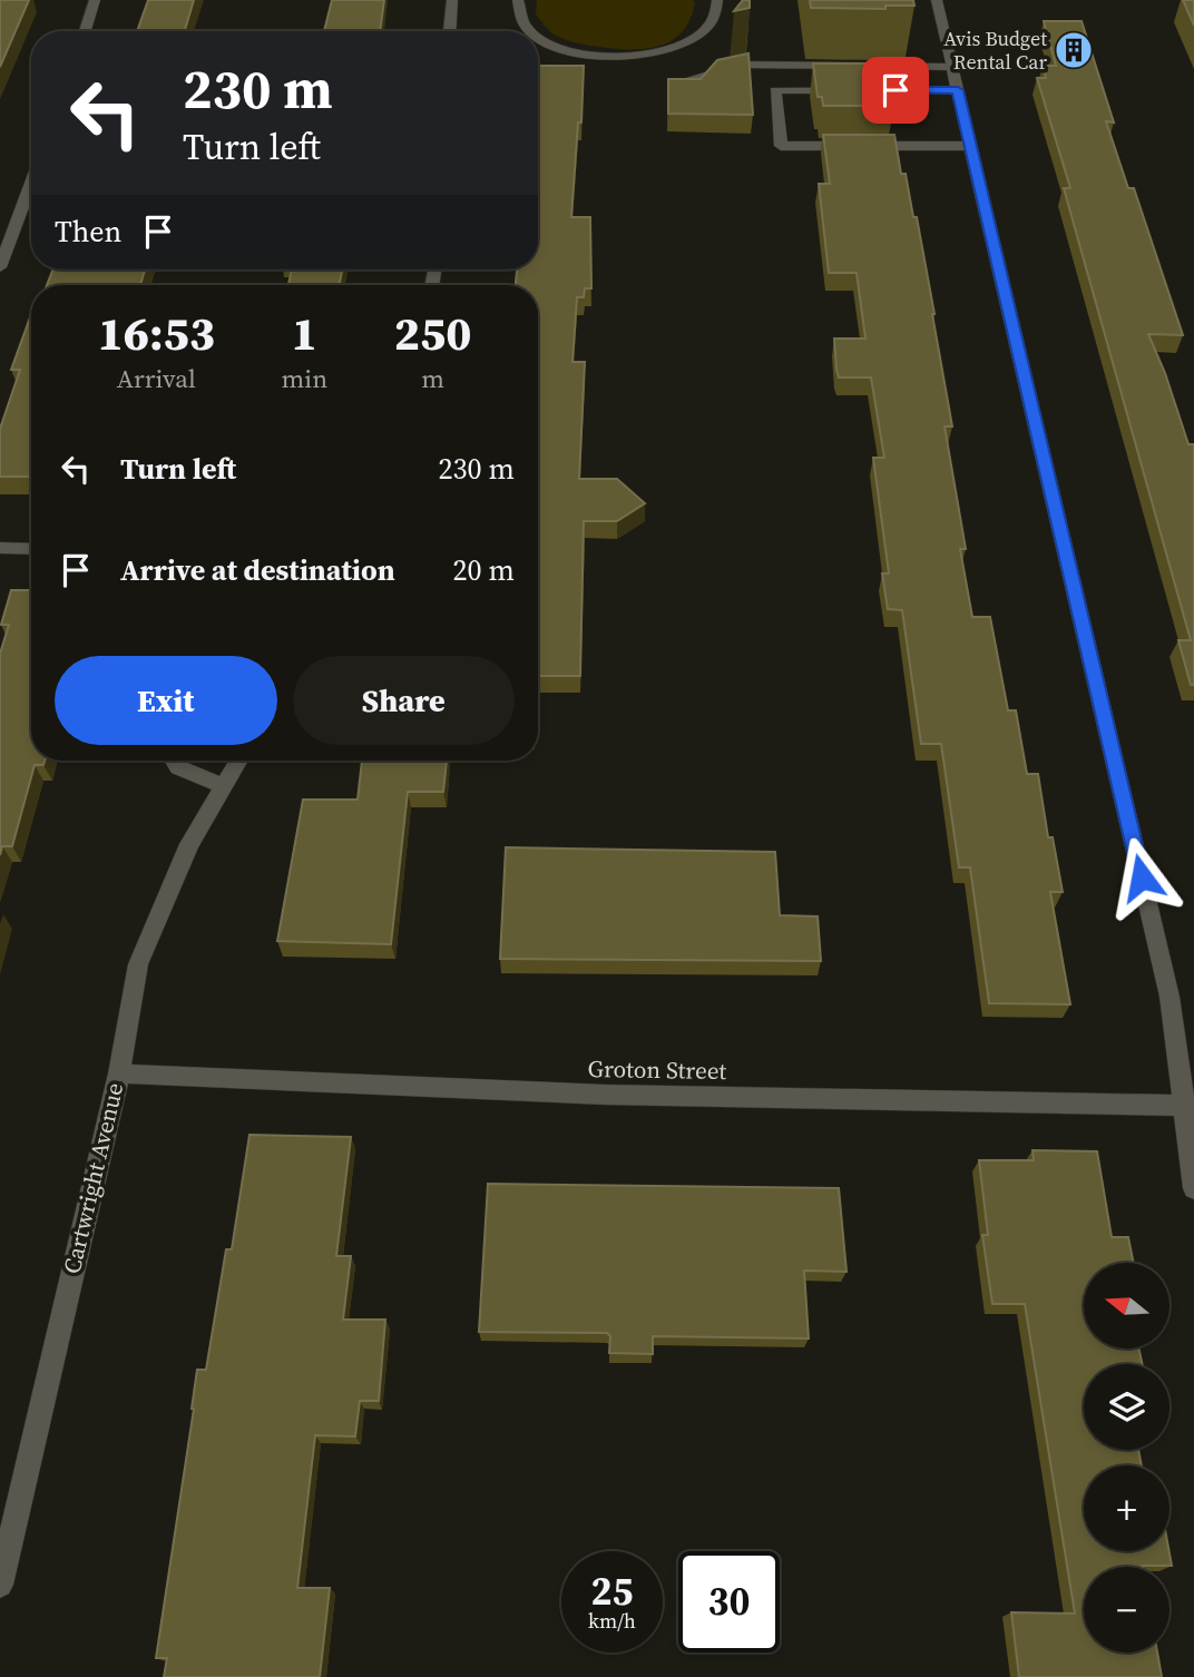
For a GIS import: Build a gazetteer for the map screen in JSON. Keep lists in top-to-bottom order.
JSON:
{
  "streets": {
    "street": ["Groton Street", "Cartwright Avenue"]
  },
  "crossings": [
    ["Groton Street", "Cartwright Avenue"]
  ],
  "places": {
    "building": ["Avis Budget Rental Car"]
  },
  "north": "left",
  "page": {
    "turn": ["230 m", "Turn left"],
    "then": "Then",
    "eta": [
      "16:53",
      "Arrival",
      "1",
      "min",
      "250",
      "m"
    ],
    "list": [
      {
        "name": "Turn left",
        "value": "230 m"
      },
      {
        "name": "Arrive at destination",
        "value": "20 m"
      }
    ],
    "buttons": ["Exit", "Share"],
    "map_buttons": ["+", "−"],
    "speed": "25 km/h",
    "limit": "30"
  }
}
